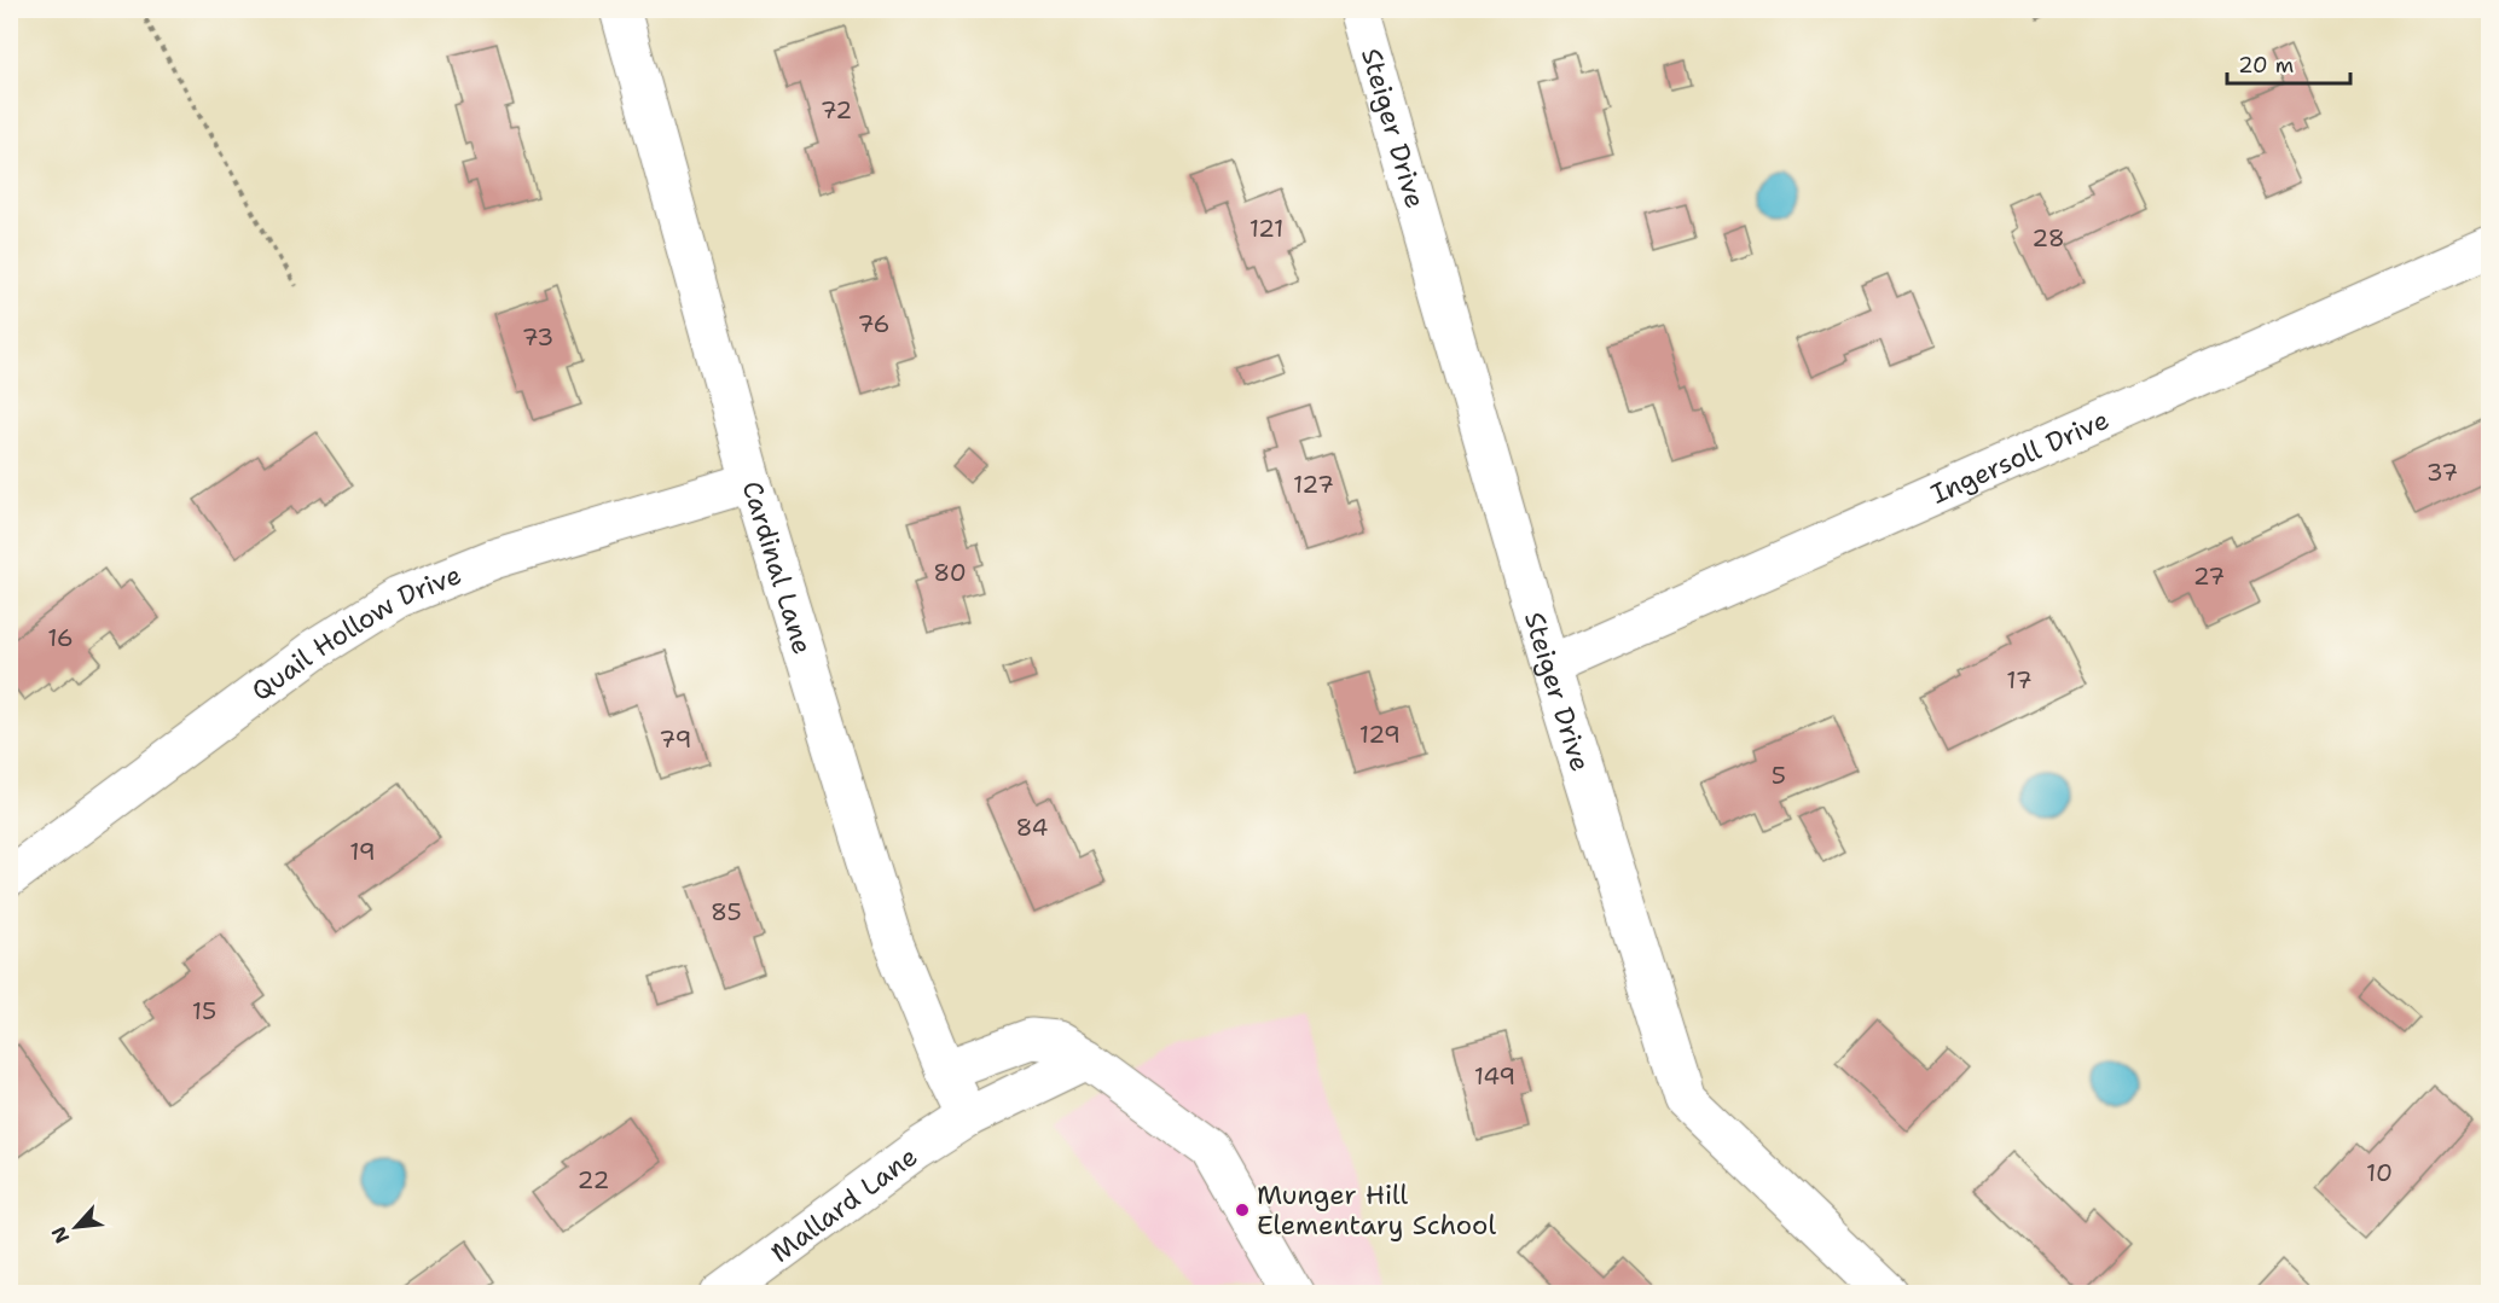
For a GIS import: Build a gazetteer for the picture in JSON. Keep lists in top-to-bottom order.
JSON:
{
  "streets": {
    "street": [
      "Steiger Drive",
      "Ingersoll Drive",
      "Cardinal Lane",
      "Quail Hollow Drive",
      "Mallard Lane"
    ]
  },
  "crossings": [
    ["Steiger Drive", "Ingersoll Drive"],
    ["Cardinal Lane", "Quail Hollow Drive"],
    ["Cardinal Lane", "Mallard Lane"]
  ],
  "places": ["Munger Hill Elementary School"],
  "house_numbers": [
    "72",
    "121",
    "28",
    "76",
    "73",
    "37",
    "127",
    "80",
    "27",
    "16",
    "17",
    "129",
    "79",
    "5",
    "84",
    "19",
    "85",
    "15",
    "149",
    "10",
    "22"
  ],
  "scale_bar": "20 m",
  "north": "bottom left"
}
